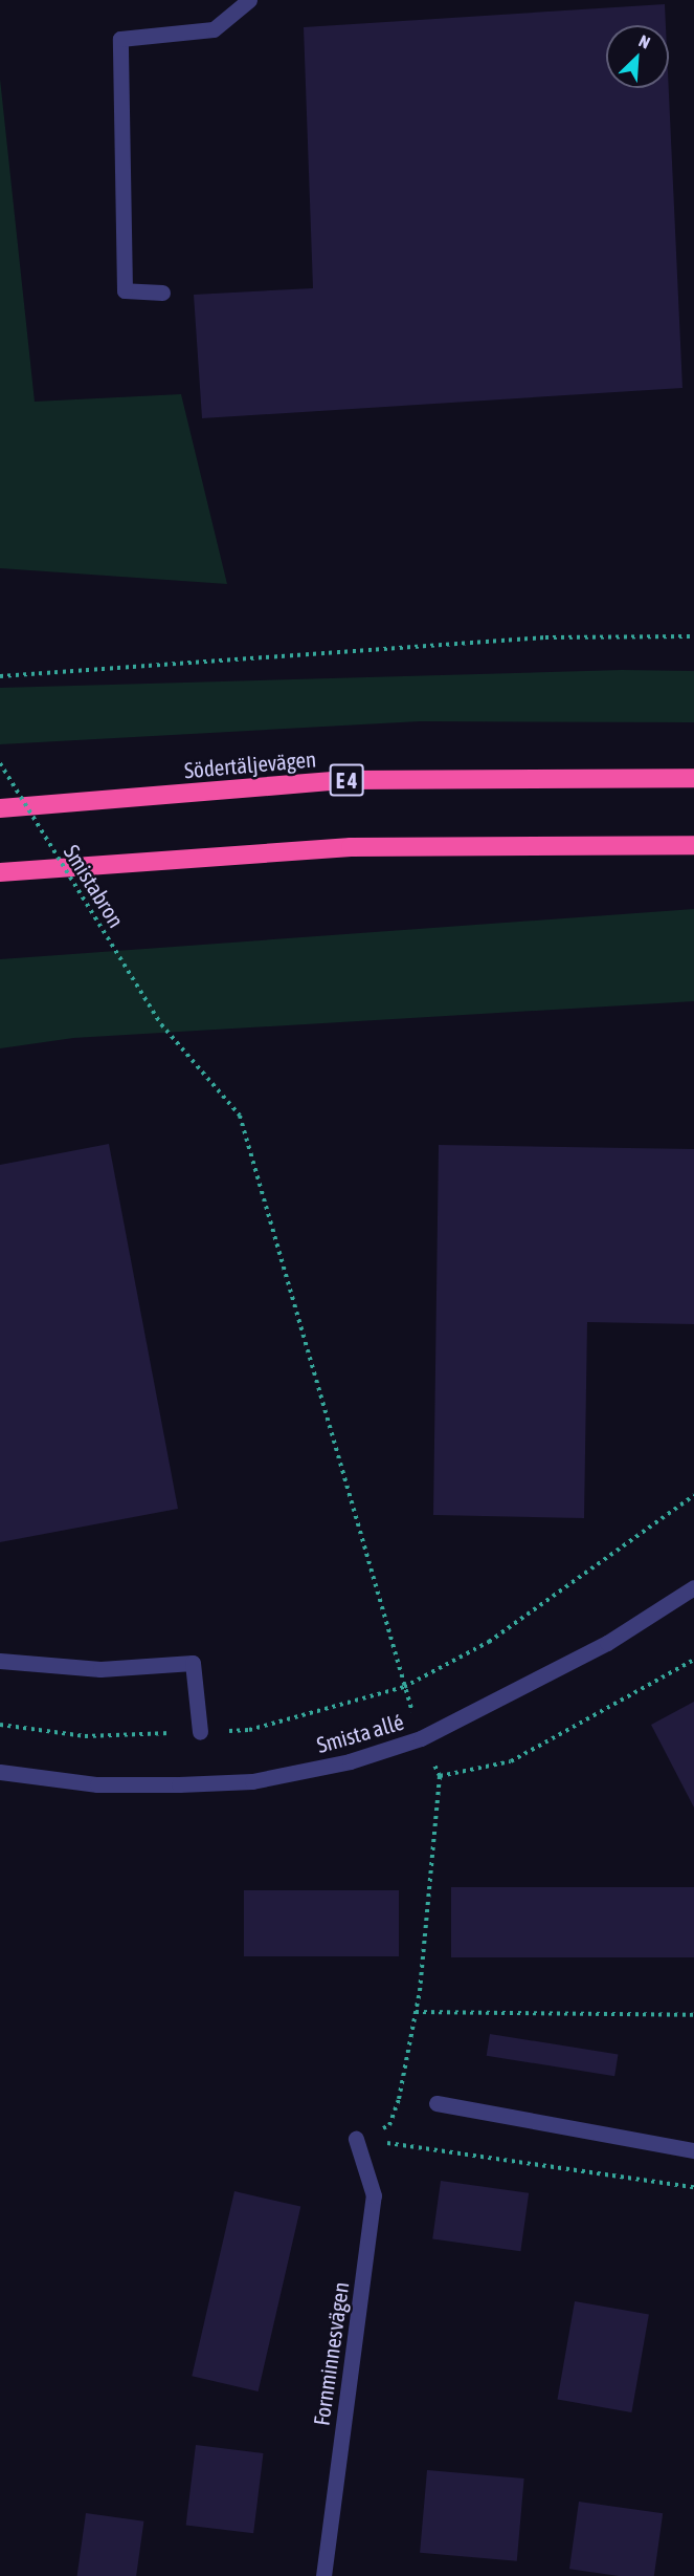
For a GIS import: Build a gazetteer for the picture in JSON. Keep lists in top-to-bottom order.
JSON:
{
  "streets": {
    "highway": ["Södertäljevägen", "E 4"],
    "street": ["Smista allé", "Fornminnesvägen"],
    "path": ["Smistabron"]
  },
  "crossings": [
    ["Smistabron", "Smista allé"]
  ],
  "north": "top right"
}
